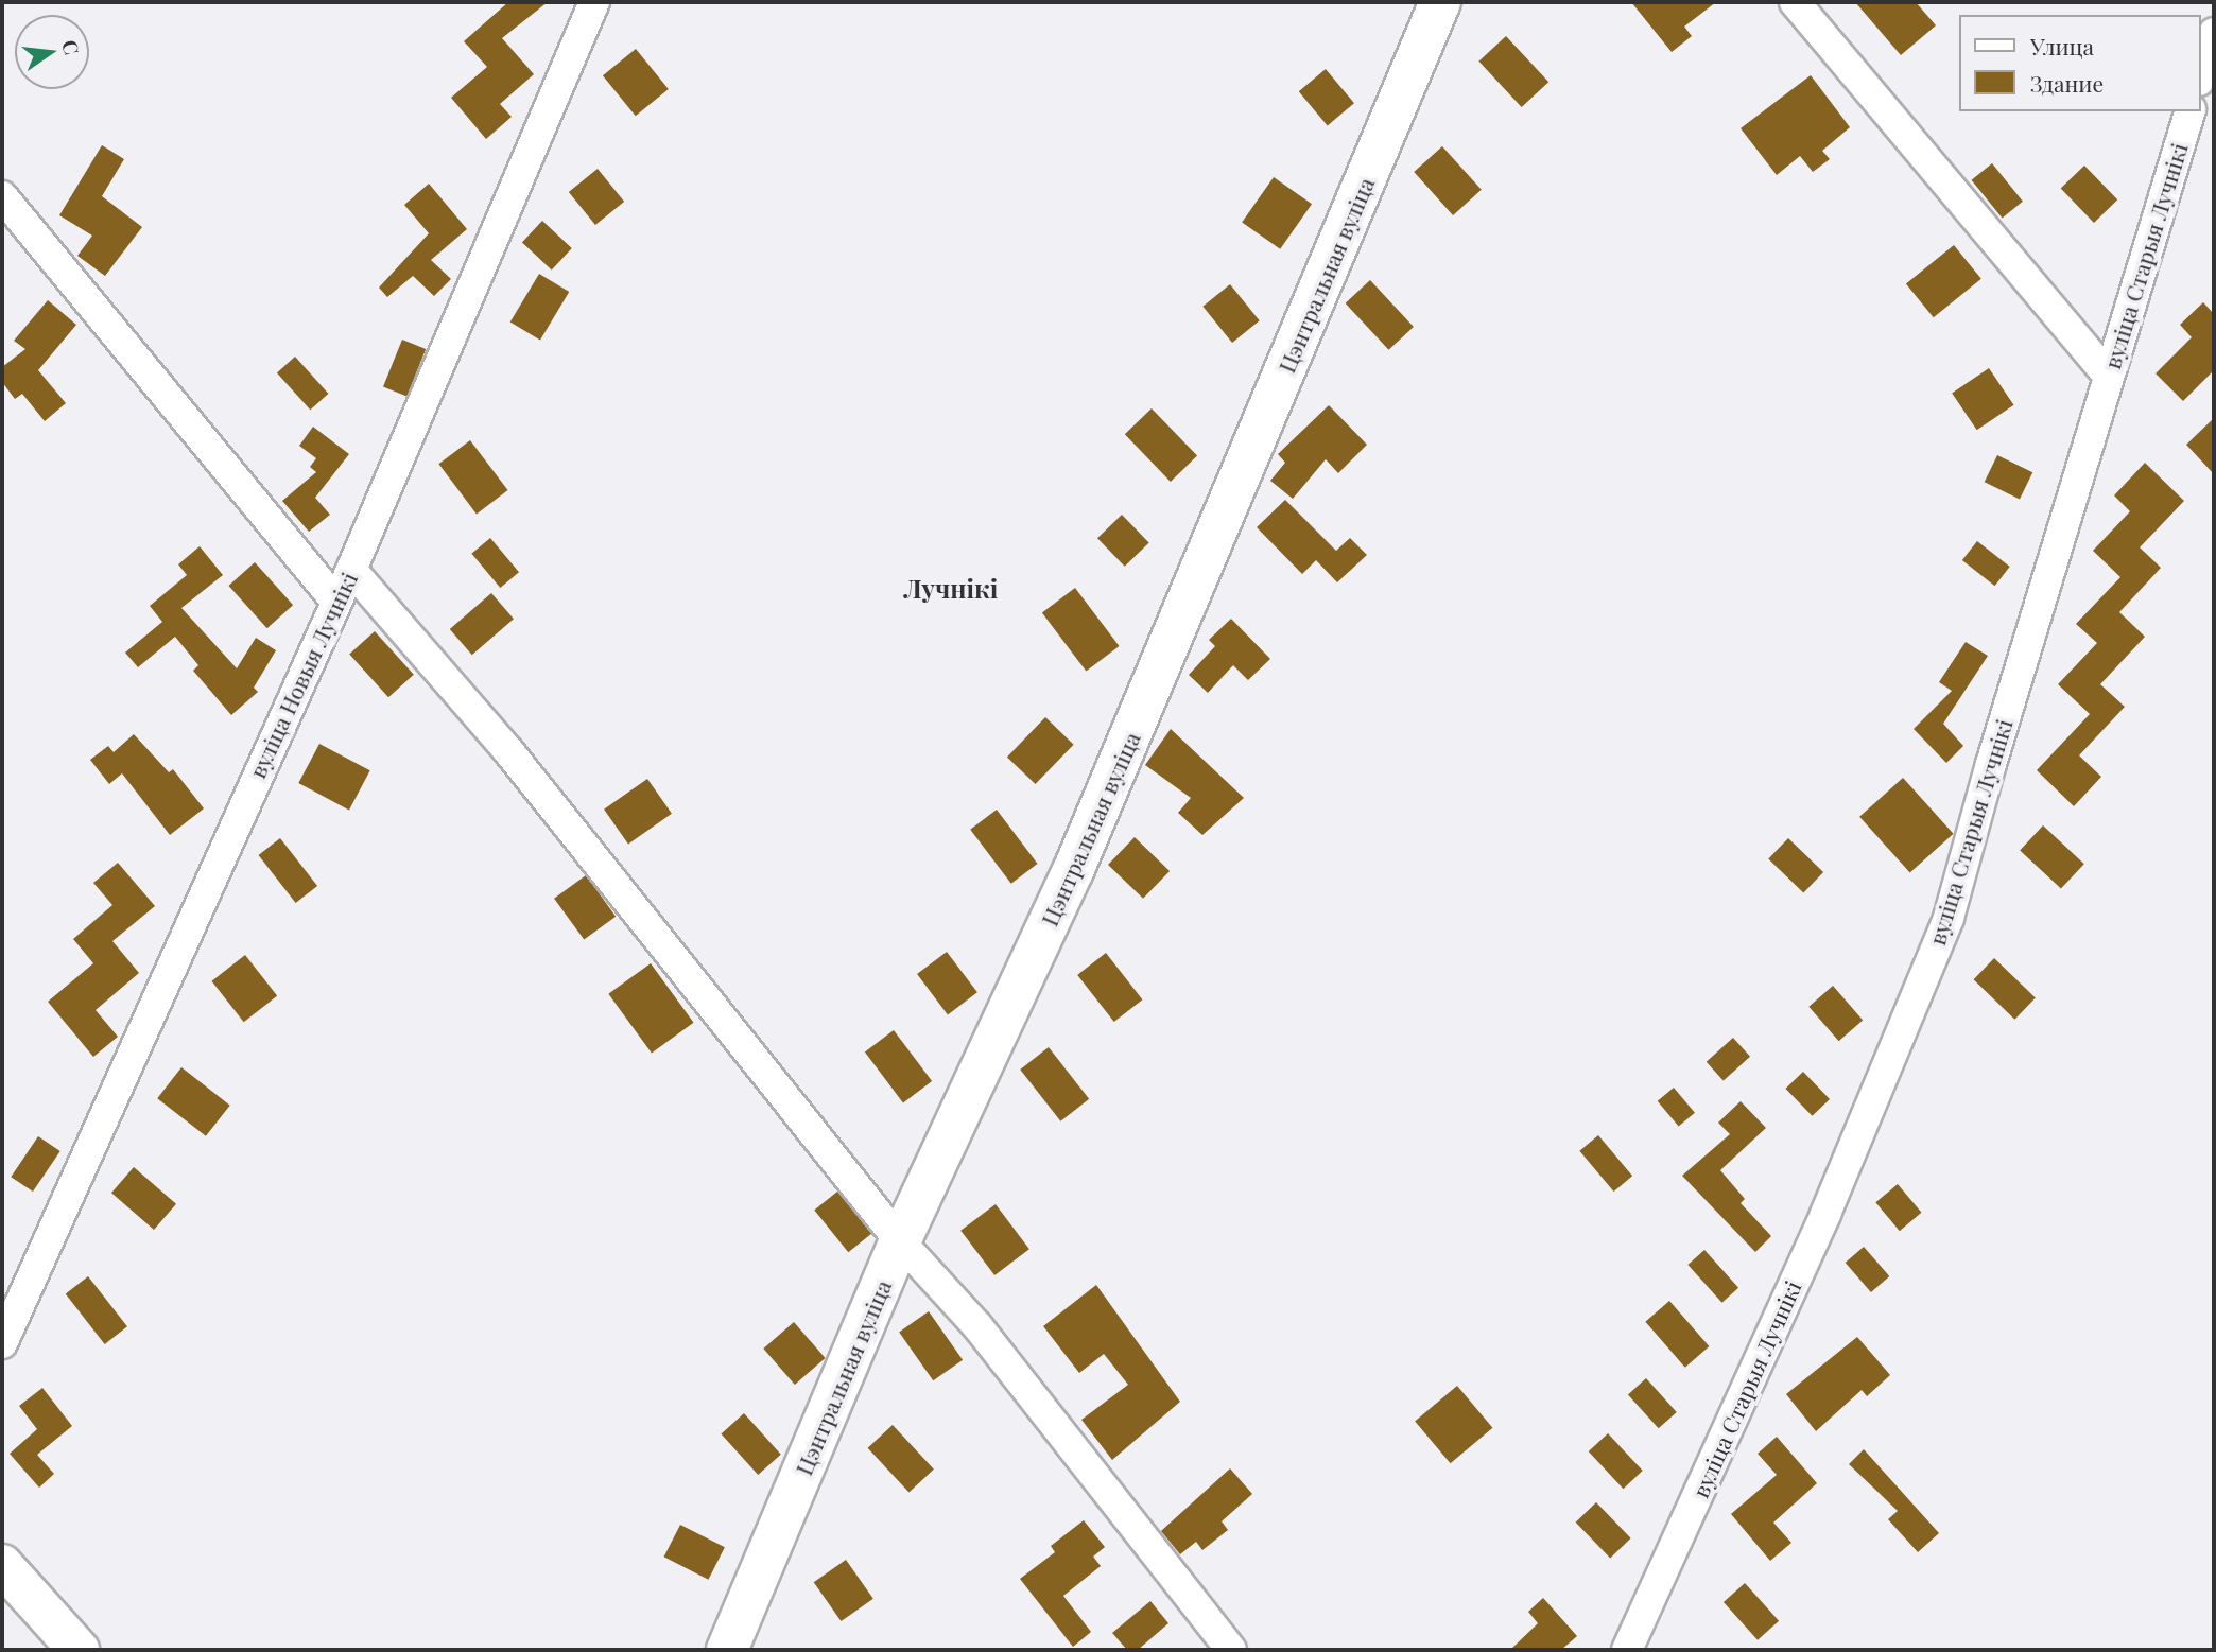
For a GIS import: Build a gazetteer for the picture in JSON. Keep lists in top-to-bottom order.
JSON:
{
  "streets": {
    "main road": ["Цэнтральная вуліца"],
    "street": ["вуліца Старыя Лучнікі", "вуліца Новыя Лучнікі"]
  },
  "districts": ["Лучнікі"],
  "legend": ["Улица", "Здание"],
  "north": "right"
}
